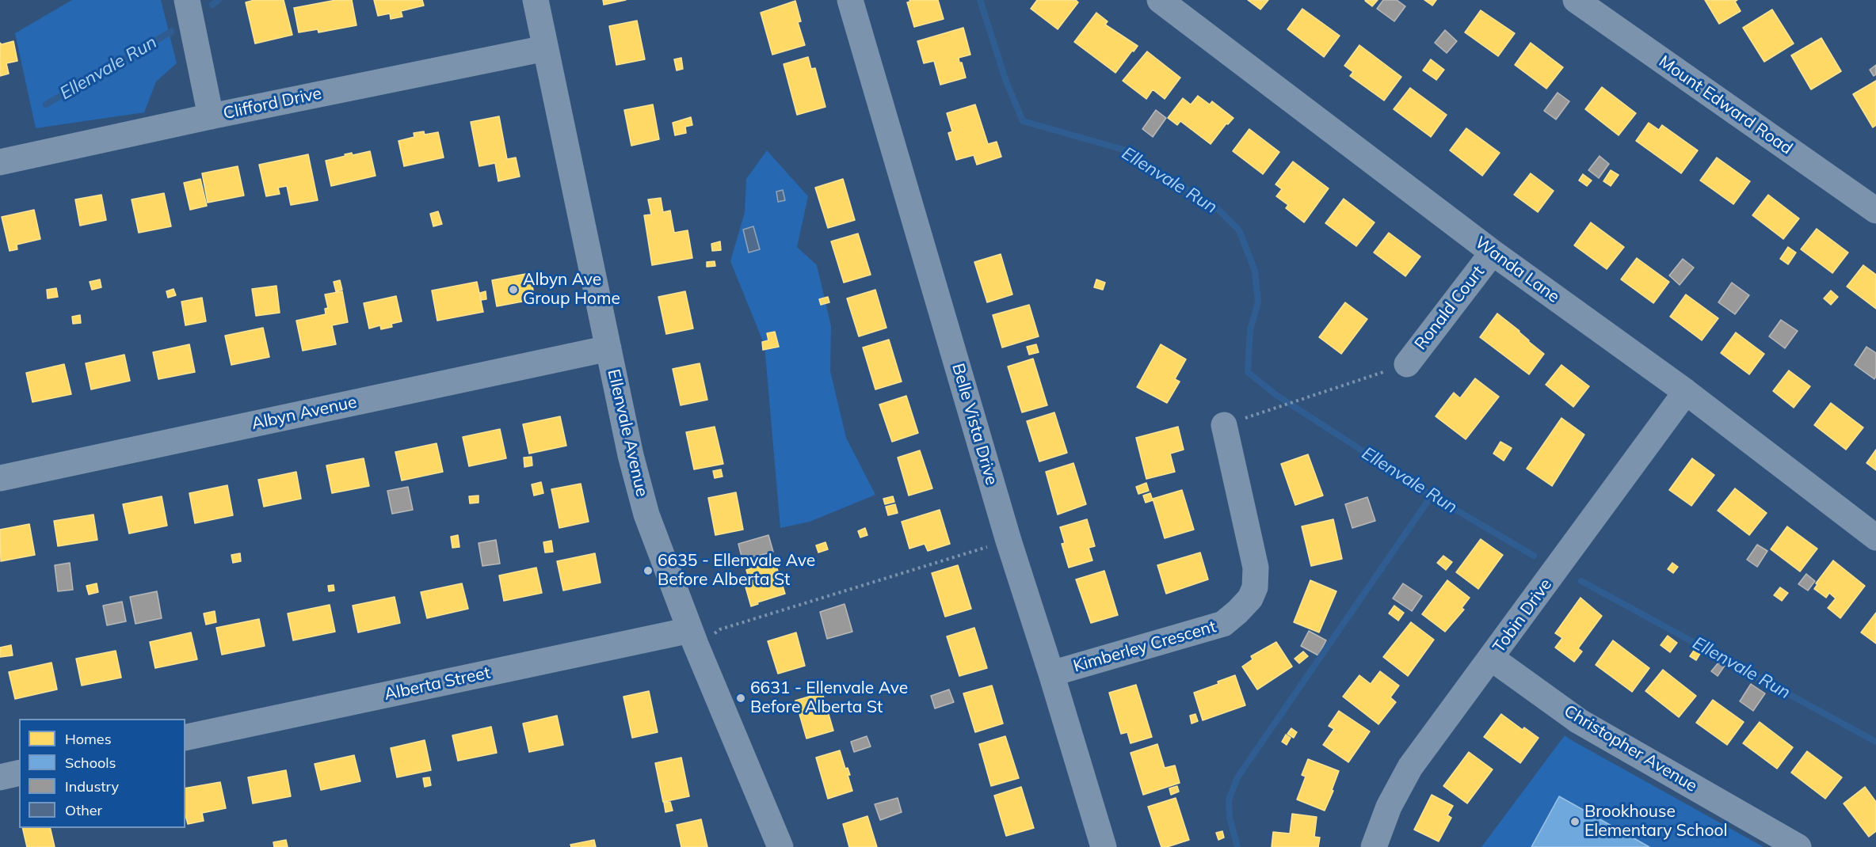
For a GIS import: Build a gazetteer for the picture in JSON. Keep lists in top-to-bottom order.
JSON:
{
  "streets": {
    "street": [
      "Clifford Drive",
      "Mount Edward Road",
      "Wanda Lane",
      "Ronald Court",
      "Albyn Avenue",
      "Belle Vista Drive",
      "Ellenvale Avenue",
      "Tobin Drive",
      "Kimberley Crescent",
      "Alberta Street",
      "Christopher Avenue"
    ]
  },
  "crossings": [
    ["Clifford Drive", "Ellenvale Avenue"],
    ["Wanda Lane", "Ronald Court"],
    ["Wanda Lane", "Tobin Drive"],
    ["Albyn Avenue", "Ellenvale Avenue"],
    ["Belle Vista Drive", "Kimberley Crescent"],
    ["Ellenvale Avenue", "Alberta Street"],
    ["Tobin Drive", "Christopher Avenue"]
  ],
  "water": ["Ellenvale Run"],
  "places": [
    "Albyn Ave Group Home",
    "6635 - Ellenvale Ave Before Alberta St",
    "6631 - Ellenvale Ave Before Alberta St",
    "Brookhouse Elementary School"
  ],
  "legend": [
    "Homes",
    "Schools",
    "Industry",
    "Other"
  ]
}
